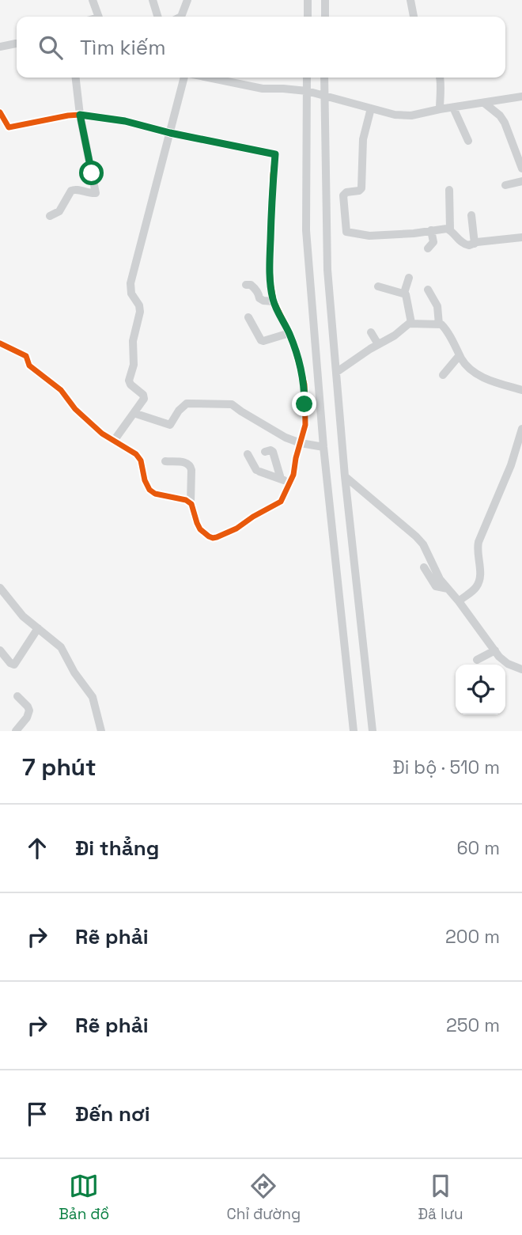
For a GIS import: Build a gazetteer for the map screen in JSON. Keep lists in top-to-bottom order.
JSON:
{
  "page": {
    "search": "Tìm kiếm",
    "heading": ["7 phút", "Đi bộ · 510 m"],
    "list": [
      ["Đi thẳng", "60 m"],
      ["Rẽ phải", "200 m"],
      ["Rẽ phải", "250 m"],
      "Đến nơi"
    ],
    "nav": ["Bản đồ", "Chỉ đường", "Đã lưu"]
  }
}
